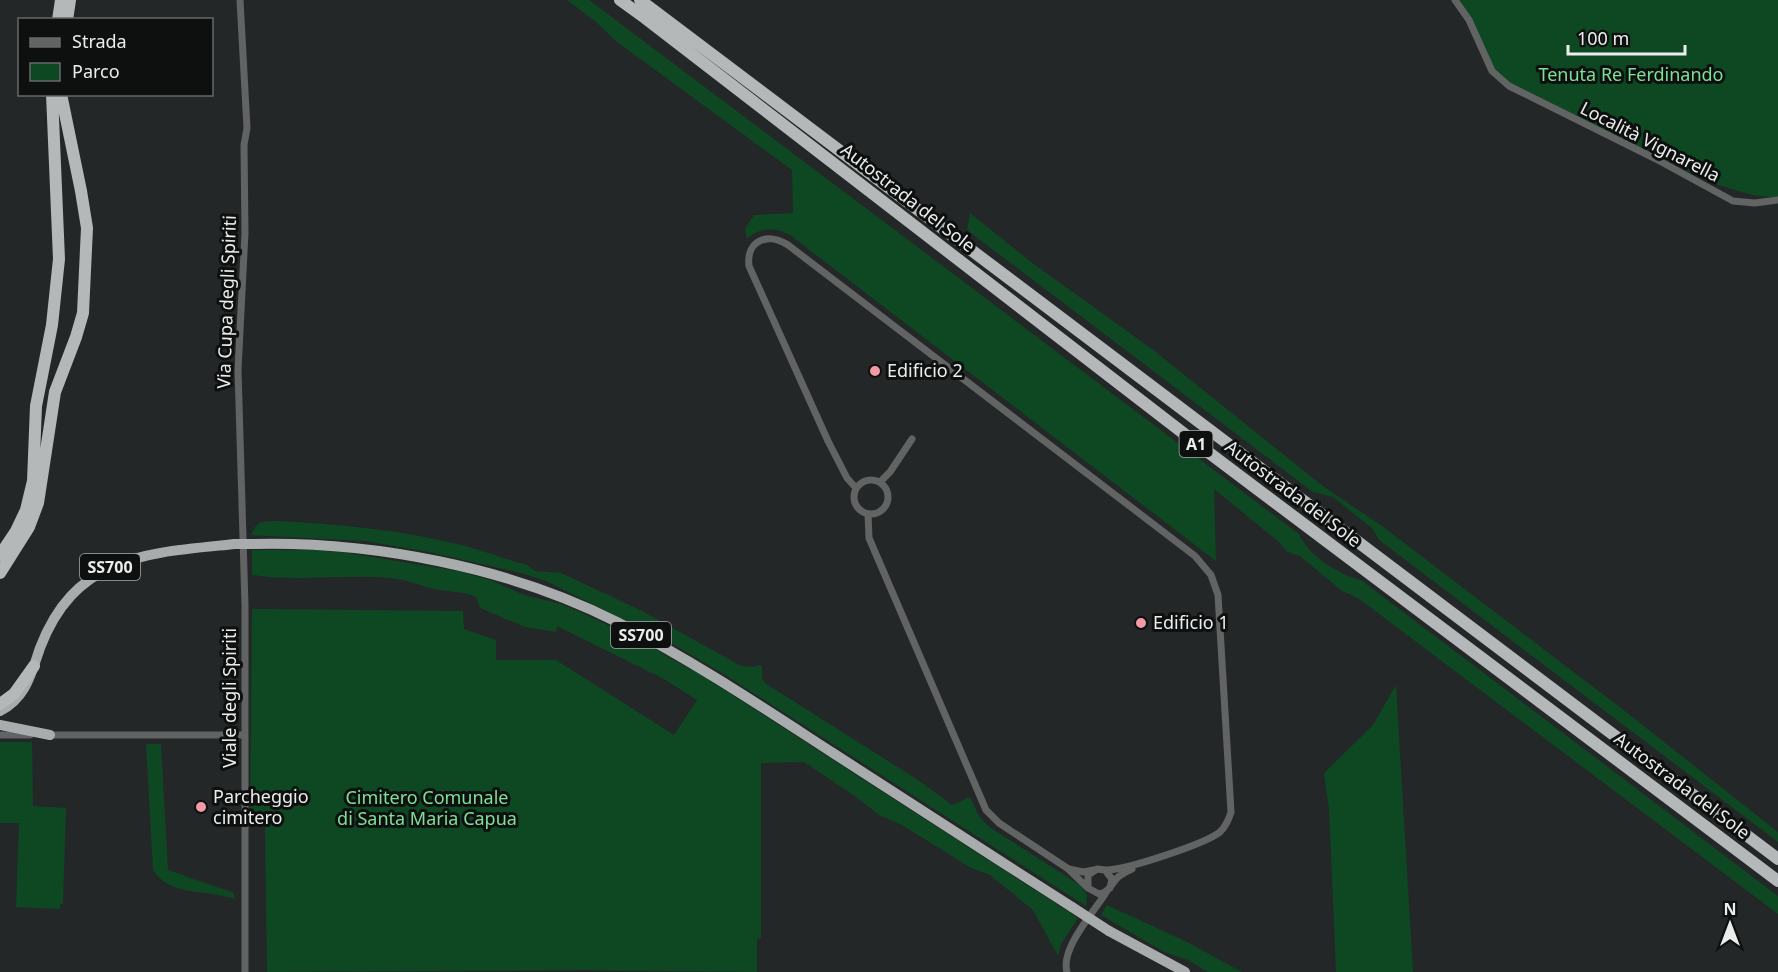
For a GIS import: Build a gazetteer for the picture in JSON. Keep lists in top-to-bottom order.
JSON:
{
  "streets": {
    "highway": ["Autostrada del Sole", "A1", "SS700"],
    "street": ["Località Vignarella", "Via Cupa degli Spiriti", "Viale degli Spiriti"]
  },
  "crossings": [
    ["Via Cupa degli Spiriti", "Viale degli Spiriti"]
  ],
  "parks": ["Tenuta Re Ferdinando", "Cimitero Comunale di Santa Maria Capua"],
  "places": ["Edificio 2", "Edificio 1", "Parcheggio cimitero"],
  "legend": ["Strada", "Parco"],
  "scale_bar": "100 m",
  "north": "top"
}
